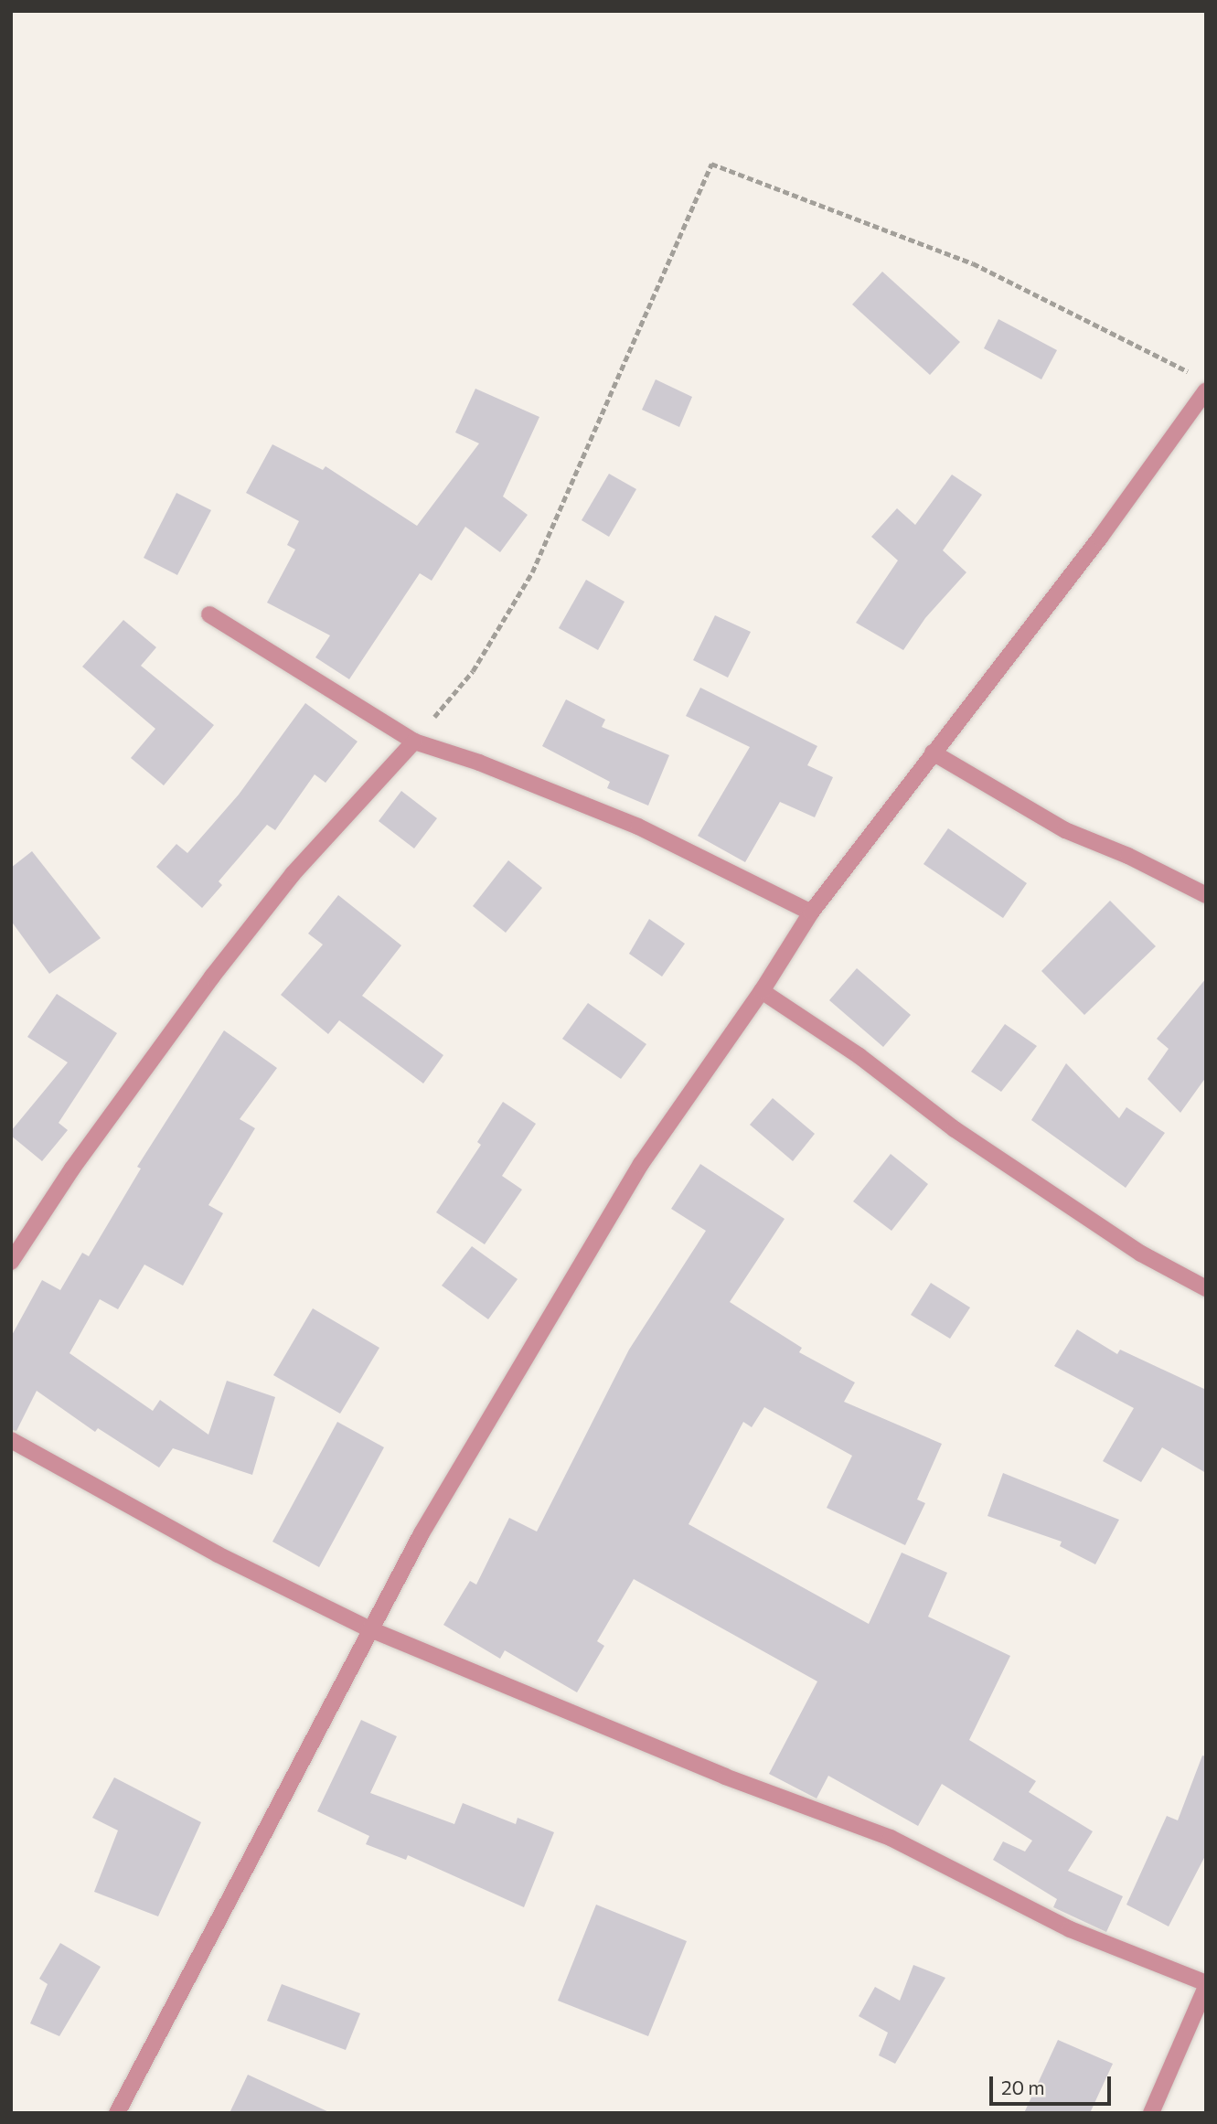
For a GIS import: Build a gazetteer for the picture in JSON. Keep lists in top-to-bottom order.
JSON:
{
  "scale_bar": "20 m"
}
